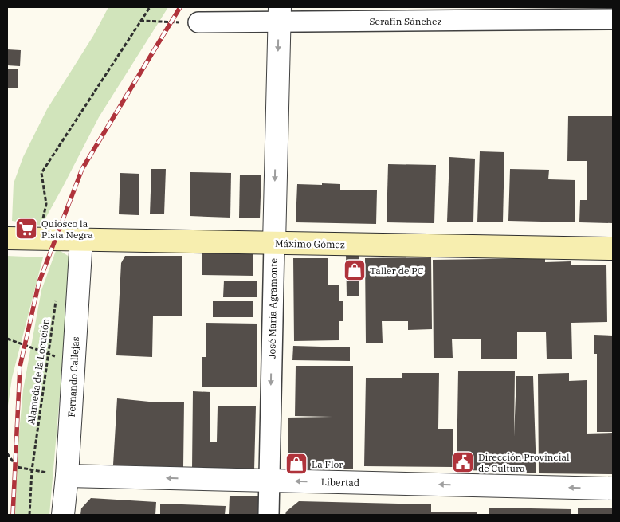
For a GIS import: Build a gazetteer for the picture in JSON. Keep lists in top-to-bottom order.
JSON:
{
  "streets": {
    "main road": ["Máximo Gómez"],
    "street": [
      "Serafín Sánchez",
      "José María Agramonte",
      "Fernando Callejas",
      "Libertad"
    ],
    "path": ["Alameda de la Locución"]
  },
  "crossings": [
    ["Serafín Sánchez", "José María Agramonte"],
    ["Máximo Gómez", "José María Agramonte"],
    ["Máximo Gómez", "Fernando Callejas"],
    ["José María Agramonte", "Libertad"],
    ["Fernando Callejas", "Libertad"]
  ],
  "one_way": ["José María Agramonte", "Libertad"],
  "places": {
    "supermarket": ["Quiosco la Pista Negra"],
    "shop": ["Taller de PC", "La Flor"],
    "public building": ["Dirección Provincial de Cultura"]
  }
}
